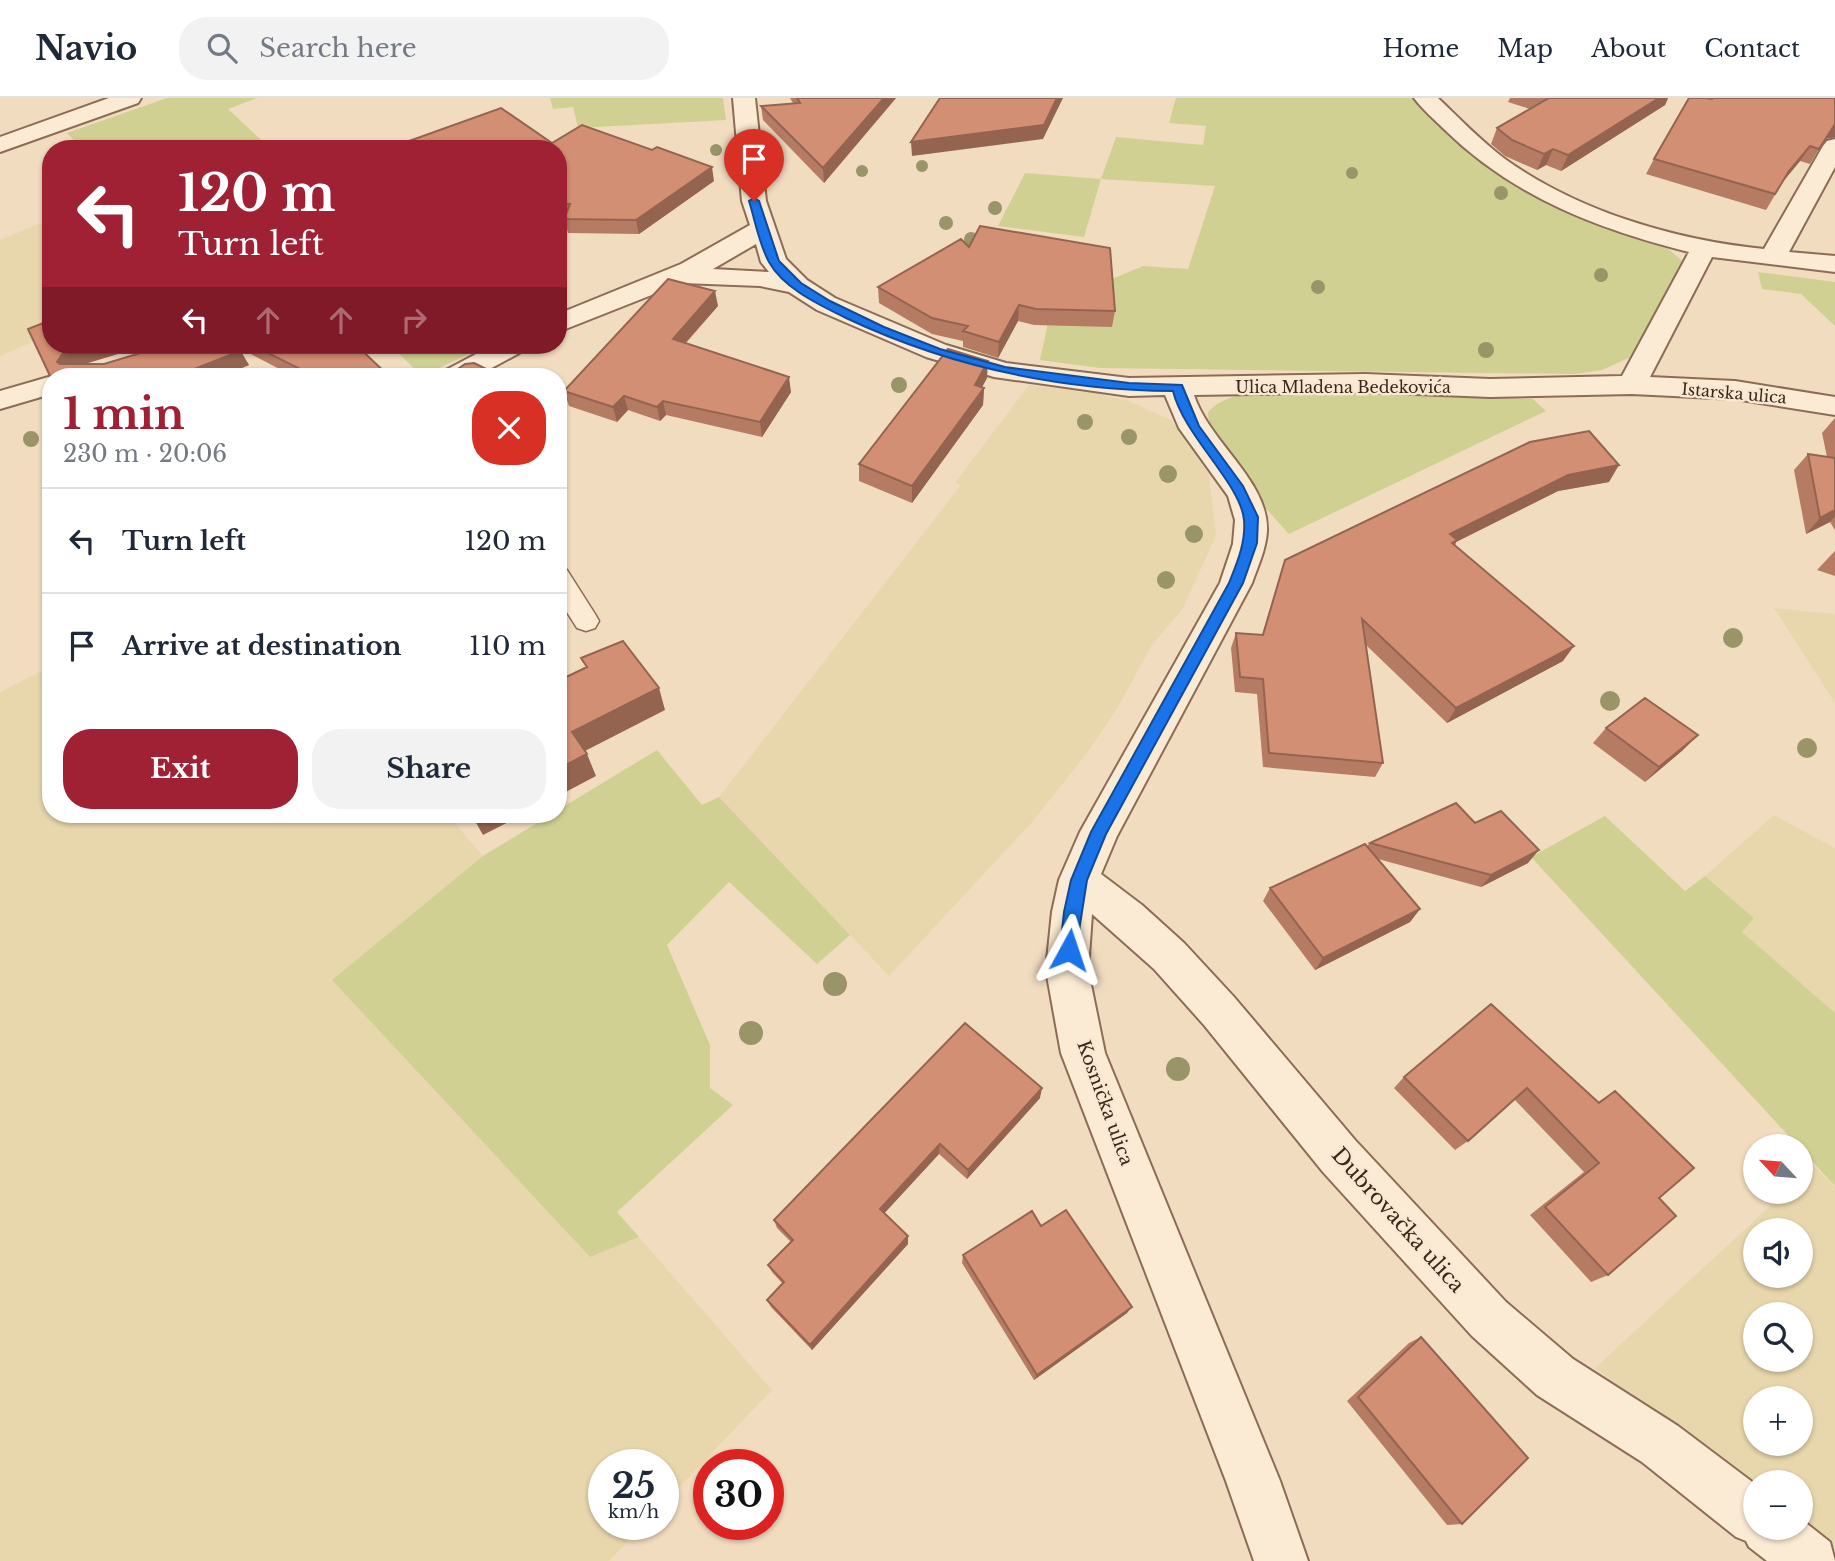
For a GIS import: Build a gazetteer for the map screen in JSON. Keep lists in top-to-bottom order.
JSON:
{
  "streets": {
    "street": [
      "Ulica Mladena Bedekovića",
      "Istarska ulica",
      "Kosnička ulica",
      "Dubrovačka ulica"
    ]
  },
  "crossings": [
    ["Ulica Mladena Bedekovića", "Istarska ulica"],
    ["Ulica Mladena Bedekovića", "Kosnička ulica"],
    ["Kosnička ulica", "Dubrovačka ulica"]
  ],
  "north": "top left",
  "page": {
    "header": "Navio",
    "search": "Search here",
    "nav": [
      "Home",
      "Map",
      "About",
      "Contact"
    ],
    "turn": ["120 m", "Turn left"],
    "heading": ["1 min", "230 m · 20:06"],
    "list": [
      {
        "name": "Turn left",
        "value": "120 m"
      },
      {
        "name": "Arrive at destination",
        "value": "110 m"
      }
    ],
    "buttons": ["Exit", "Share"],
    "map_buttons": ["+", "−"],
    "speed": "25 km/h",
    "limit": "30"
  }
}
